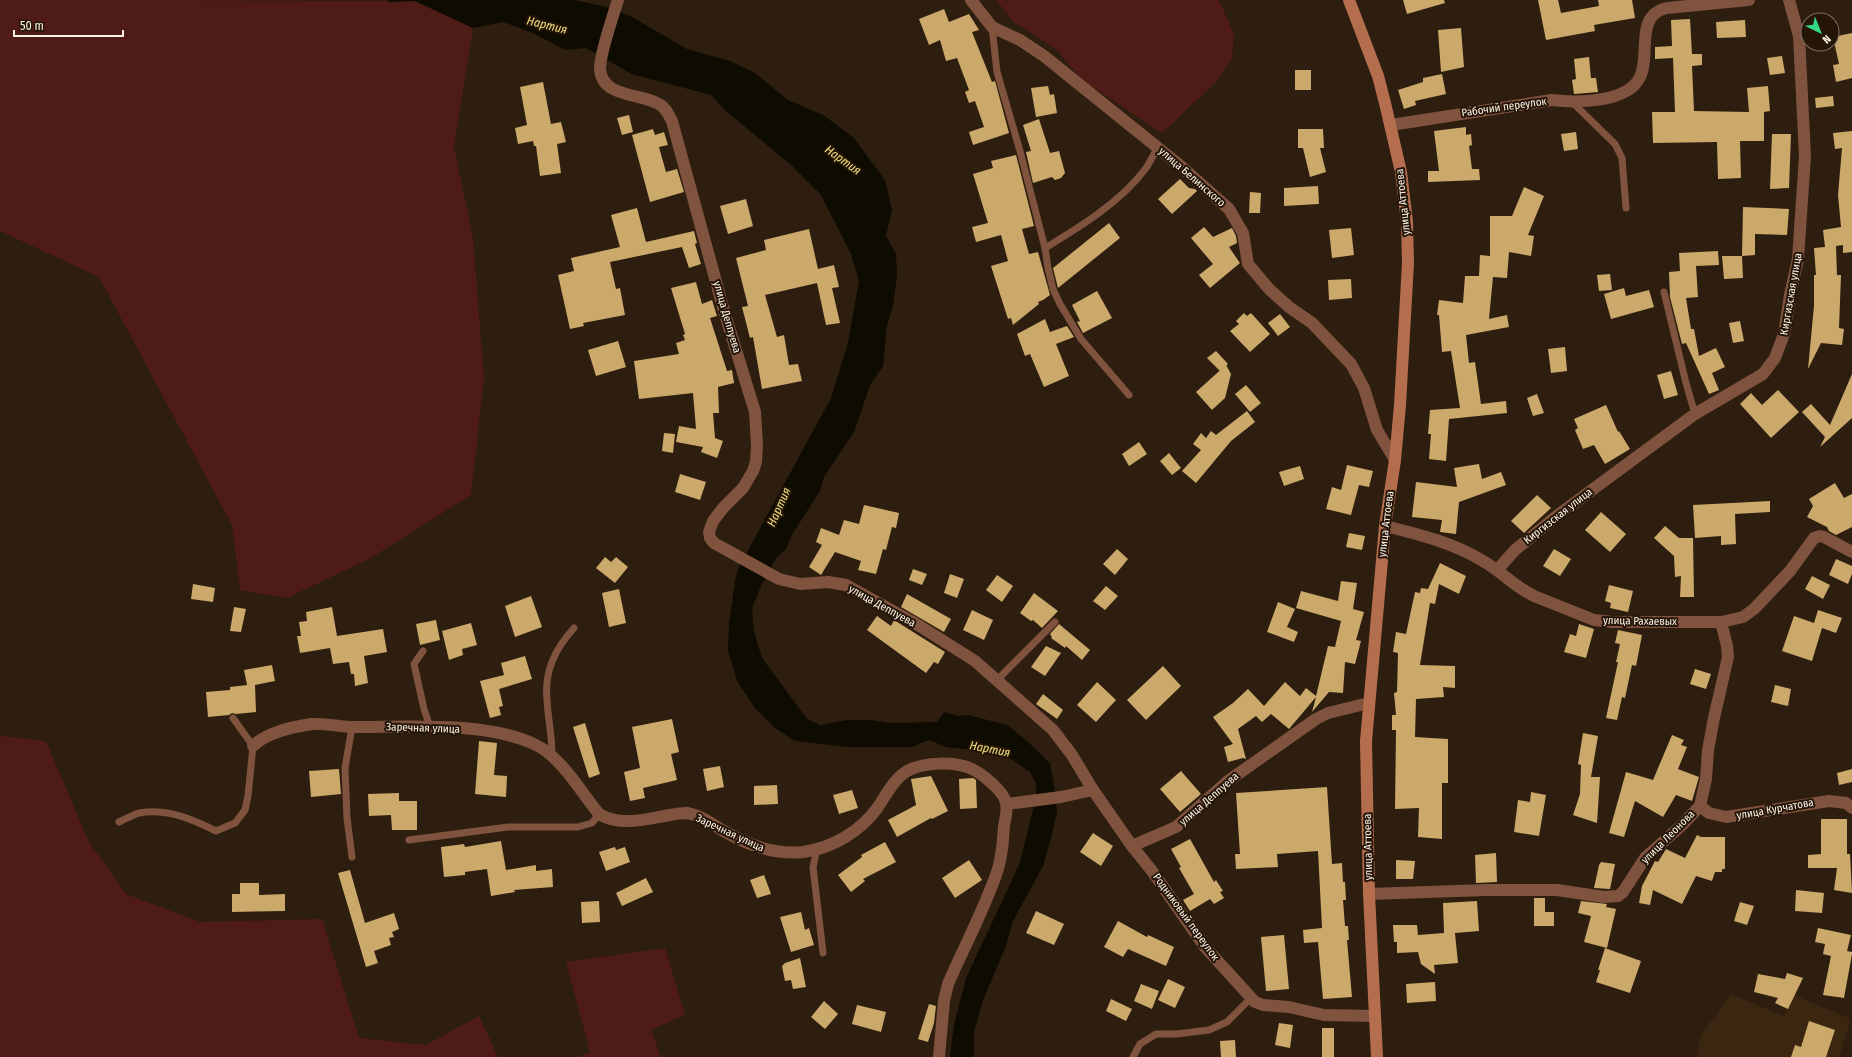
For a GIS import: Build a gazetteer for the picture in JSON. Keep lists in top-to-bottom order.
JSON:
{
  "streets": {
    "street": [
      "Рабочий переулок",
      "улица Белинского",
      "улица Аттоева",
      "Киргизская улица",
      "улица Деппуева",
      "улица Рахаевых",
      "Заречная улица",
      "улица Курчатова",
      "улица Леонова",
      "Родниковый переулок"
    ]
  },
  "crossings": [
    ["Рабочий переулок", "улица Аттоева"],
    ["улица Белинского", "улица Аттоева"],
    ["улица Аттоева", "улица Деппуева"],
    ["улица Аттоева", "улица Рахаевых"],
    ["улица Аттоева", "улица Леонова"],
    ["Киргизская улица", "улица Рахаевых"],
    ["улица Деппуева", "Родниковый переулок"],
    ["улица Рахаевых", "улица Леонова"],
    ["улица Курчатова", "улица Леонова"]
  ],
  "water": ["Нартия"],
  "scale_bar": "50 m",
  "north": "bottom right"
}
